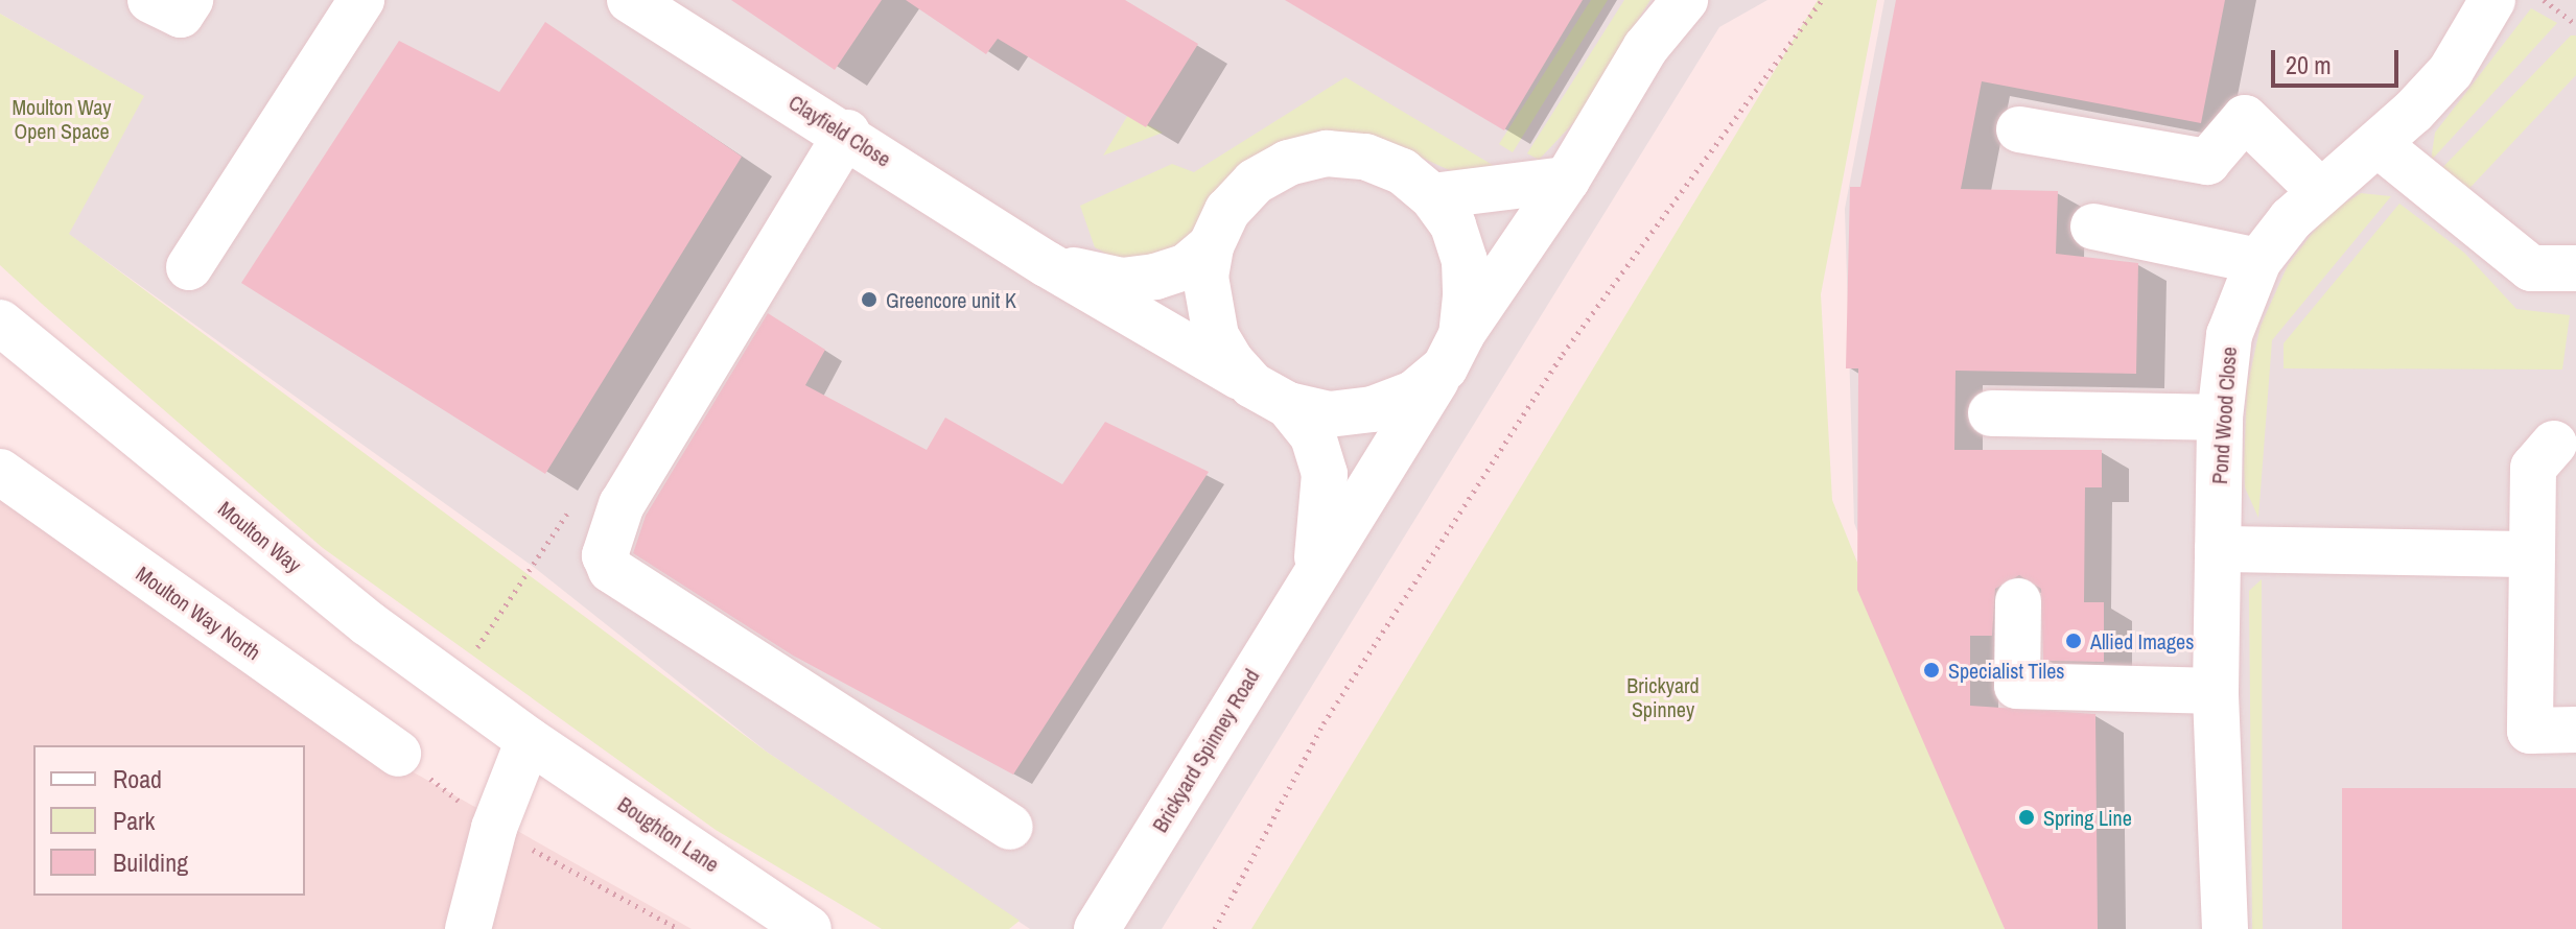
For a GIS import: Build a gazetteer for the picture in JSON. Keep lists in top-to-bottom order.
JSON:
{
  "streets": {
    "street": [
      "Clayfield Close",
      "Pond Wood Close",
      "Moulton Way",
      "Moulton Way North",
      "Brickyard Spinney Road",
      "Boughton Lane"
    ]
  },
  "crossings": [
    ["Clayfield Close", "Brickyard Spinney Road"],
    ["Moulton Way", "Boughton Lane"]
  ],
  "parks": ["Moulton Way Open Space", "Brickyard Spinney"],
  "places": [
    "Greencore unit K",
    "Allied Images",
    "Specialist Tiles",
    "Spring Line"
  ],
  "legend": ["Road", "Park", "Building"],
  "scale_bar": "20 m"
}
